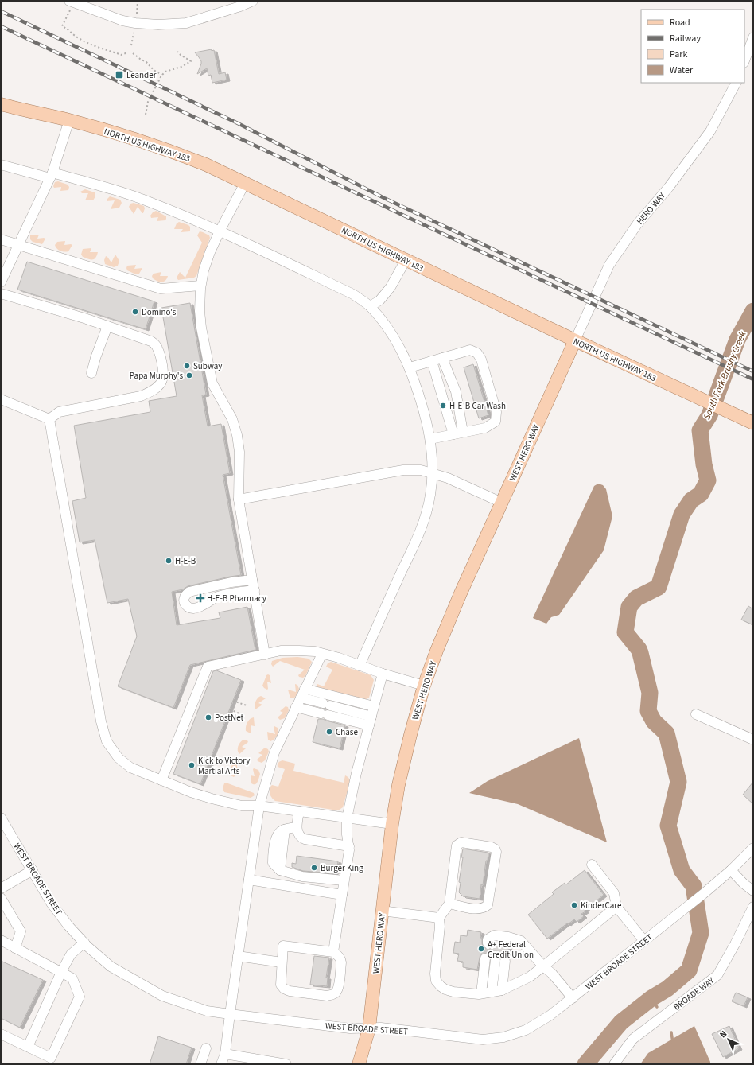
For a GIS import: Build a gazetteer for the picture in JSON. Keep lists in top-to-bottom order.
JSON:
{
  "streets": {
    "main road": ["NORTH US HIGHWAY 183", "WEST HERO WAY"],
    "street": ["HERO WAY", "WEST BROADE STREET", "BROADE WAY"]
  },
  "crossings": [
    ["NORTH US HIGHWAY 183", "HERO WAY"],
    ["NORTH US HIGHWAY 183", "WEST HERO WAY"],
    ["HERO WAY", "WEST HERO WAY"],
    ["WEST HERO WAY", "WEST BROADE STREET"]
  ],
  "water": ["South Fork Brushy Creek"],
  "places": {
    "transit": ["Leander"],
    "other": [
      "Domino's",
      "Subway",
      "Papa Murphy's",
      "H-E-B Car Wash",
      "H-E-B",
      "PostNet",
      "Chase",
      "Kick to Victory Martial Arts",
      "Burger King",
      "KinderCare",
      "A+ Federal Credit Union"
    ],
    "health": ["H-E-B Pharmacy"]
  },
  "legend": [
    "Road",
    "Railway",
    "Park",
    "Water"
  ],
  "north": "top left"
}
